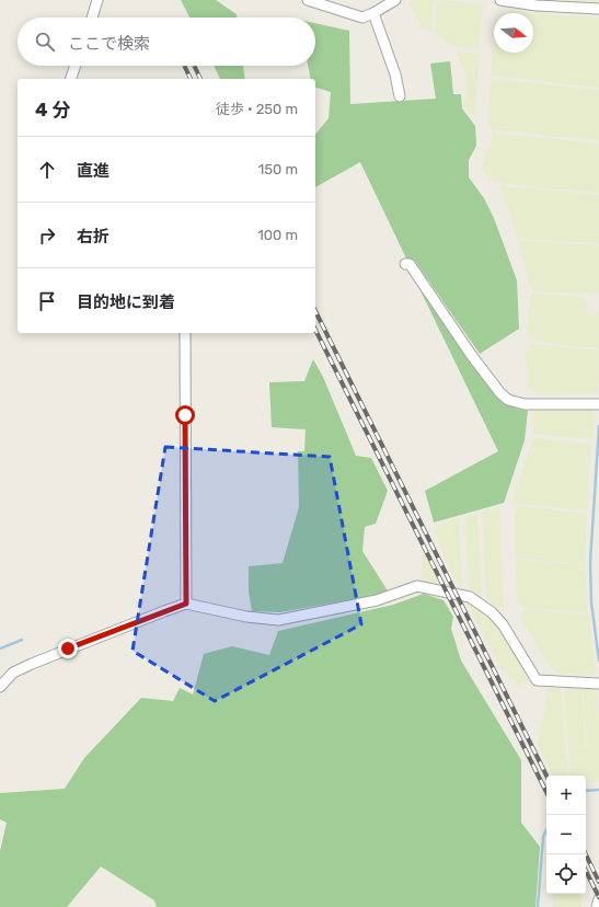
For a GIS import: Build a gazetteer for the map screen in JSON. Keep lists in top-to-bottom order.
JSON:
{
  "north": "right",
  "page": {
    "search": "ここで検索",
    "heading": ["4 分", "徒歩 · 250 m"],
    "list": [
      ["直進", "150 m"],
      ["右折", "100 m"],
      "目的地に到着"
    ],
    "map_buttons": ["+", "−"]
  }
}
